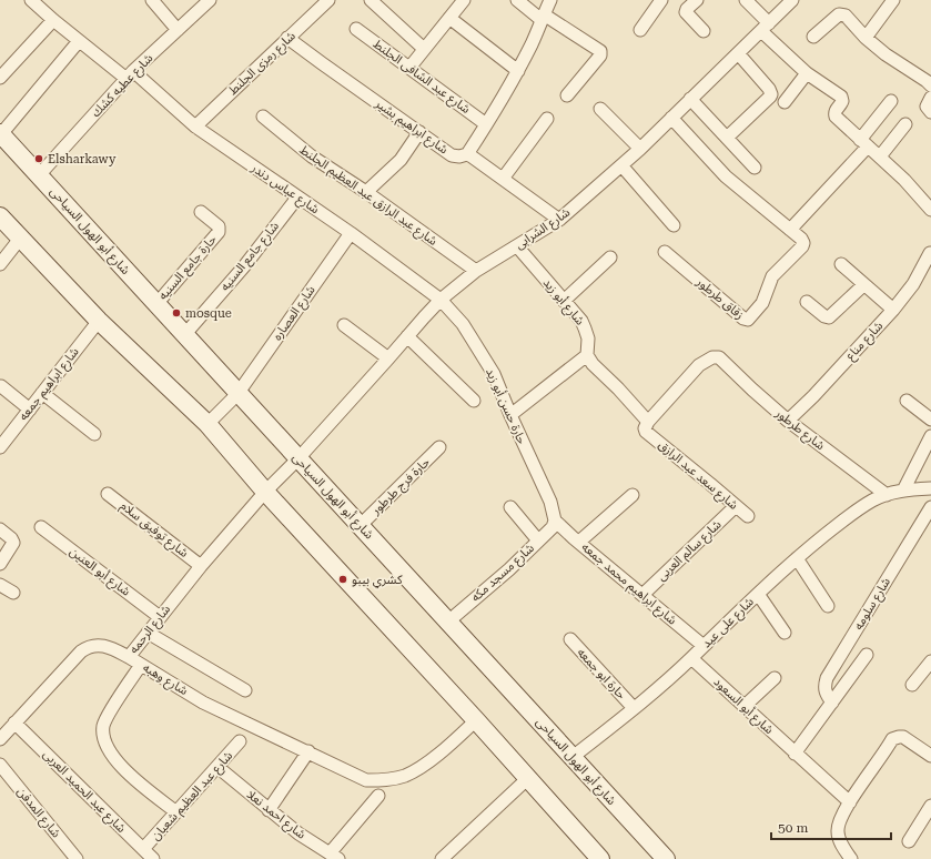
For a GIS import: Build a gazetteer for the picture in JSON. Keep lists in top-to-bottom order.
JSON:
{
  "streets": {
    "main road": ["شارع أبو الهول السياحى"],
    "street": [
      "شارع رمزى الجلنط",
      "شارع عبد الشافى الجلنط",
      "شارع عطيه كشك",
      "شارع ابراهيم بشير",
      "شارع عباس دندر",
      "شارع عبد الرازق عبد العظيم الجلنط",
      "شارع الشرابى",
      "شارع جامع السنيه",
      "حارة جامع السنيه",
      "زقاق طرطور",
      "شارع أبو زيد",
      "شارع العصاره",
      "شارع مناع",
      "شارع ابراهيم جمعه",
      "حارة حسن أبو زيد",
      "شارع طرطور",
      "شارع سعد عبد الرازق",
      "حارة فرج طرطور",
      "شارع توفيق سلام",
      "شارع سالم العربى",
      "شارع أبو العنين",
      "شارع مسجد مكه",
      "شارع ابراهيم محمد جمعه",
      "شارع سلومه",
      "شارع على عيد",
      "شارع الرحمه",
      "حارة ابو جمعه",
      "شارع وهبه",
      "شارع أبو السعود",
      "شارع عبد الحميد العربى",
      "شارع عبد العظيم شعبان",
      "شارع المدفن",
      "شارع احمد نعلا"
    ]
  },
  "crossings": [
    ["شارع رمزى الجلنط", "شارع ابراهيم بشير"],
    ["شارع رمزى الجلنط", "شارع عباس دندر"],
    ["شارع عطيه كشك", "شارع عباس دندر"],
    ["شارع عطيه كشك", "شارع أبو الهول السياحى"],
    ["شارع ابراهيم بشير", "شارع الشرابى"],
    ["شارع عباس دندر", "شارع الشرابى"],
    ["شارع عباس دندر", "شارع جامع السنيه"],
    ["شارع عباس دندر", "شارع العصاره"],
    ["شارع عباس دندر", "حارة حسن أبو زيد"],
    ["شارع عبد الرازق عبد العظيم الجلنط", "شارع الشرابى"],
    ["شارع الشرابى", "شارع أبو الهول السياحى"],
    ["شارع الشرابى", "زقاق طرطور"],
    ["شارع الشرابى", "شارع أبو زيد"],
    ["شارع الشرابى", "حارة حسن أبو زيد"],
    ["شارع الشرابى", "شارع الرحمه"],
    ["شارع أبو الهول السياحى", "شارع جامع السنيه"],
    ["شارع أبو الهول السياحى", "حارة جامع السنيه"],
    ["شارع أبو الهول السياحى", "شارع العصاره"],
    ["شارع أبو الهول السياحى", "حارة فرج طرطور"],
    ["شارع أبو الهول السياحى", "شارع مسجد مكه"],
    ["شارع أبو الهول السياحى", "شارع على عيد"],
    ["شارع مناع", "شارع طرطور"],
    ["حارة حسن أبو زيد", "شارع مسجد مكه"],
    ["حارة حسن أبو زيد", "شارع ابراهيم محمد جمعه"],
    ["شارع طرطور", "شارع سعد عبد الرازق"],
    ["شارع طرطور", "شارع على عيد"],
    ["شارع سعد عبد الرازق", "شارع سالم العربى"],
    ["شارع توفيق سلام", "شارع الرحمه"],
    ["شارع سالم العربى", "شارع ابراهيم محمد جمعه"],
    ["شارع أبو العنين", "شارع الرحمه"],
    ["شارع مسجد مكه", "شارع ابراهيم محمد جمعه"],
    ["شارع ابراهيم محمد جمعه", "شارع على عيد"],
    ["شارع على عيد", "حارة ابو جمعه"],
    ["شارع على عيد", "شارع أبو السعود"],
    ["شارع الرحمه", "شارع وهبه"],
    ["شارع الرحمه", "شارع عبد الحميد العربى"],
    ["شارع عبد الحميد العربى", "شارع عبد العظيم شعبان"],
    ["شارع عبد العظيم شعبان", "شارع احمد نعلا"]
  ],
  "places": ["Elsharkawy", "mosque", "كشري بيبو"],
  "scale_bar": "50 m"
}
